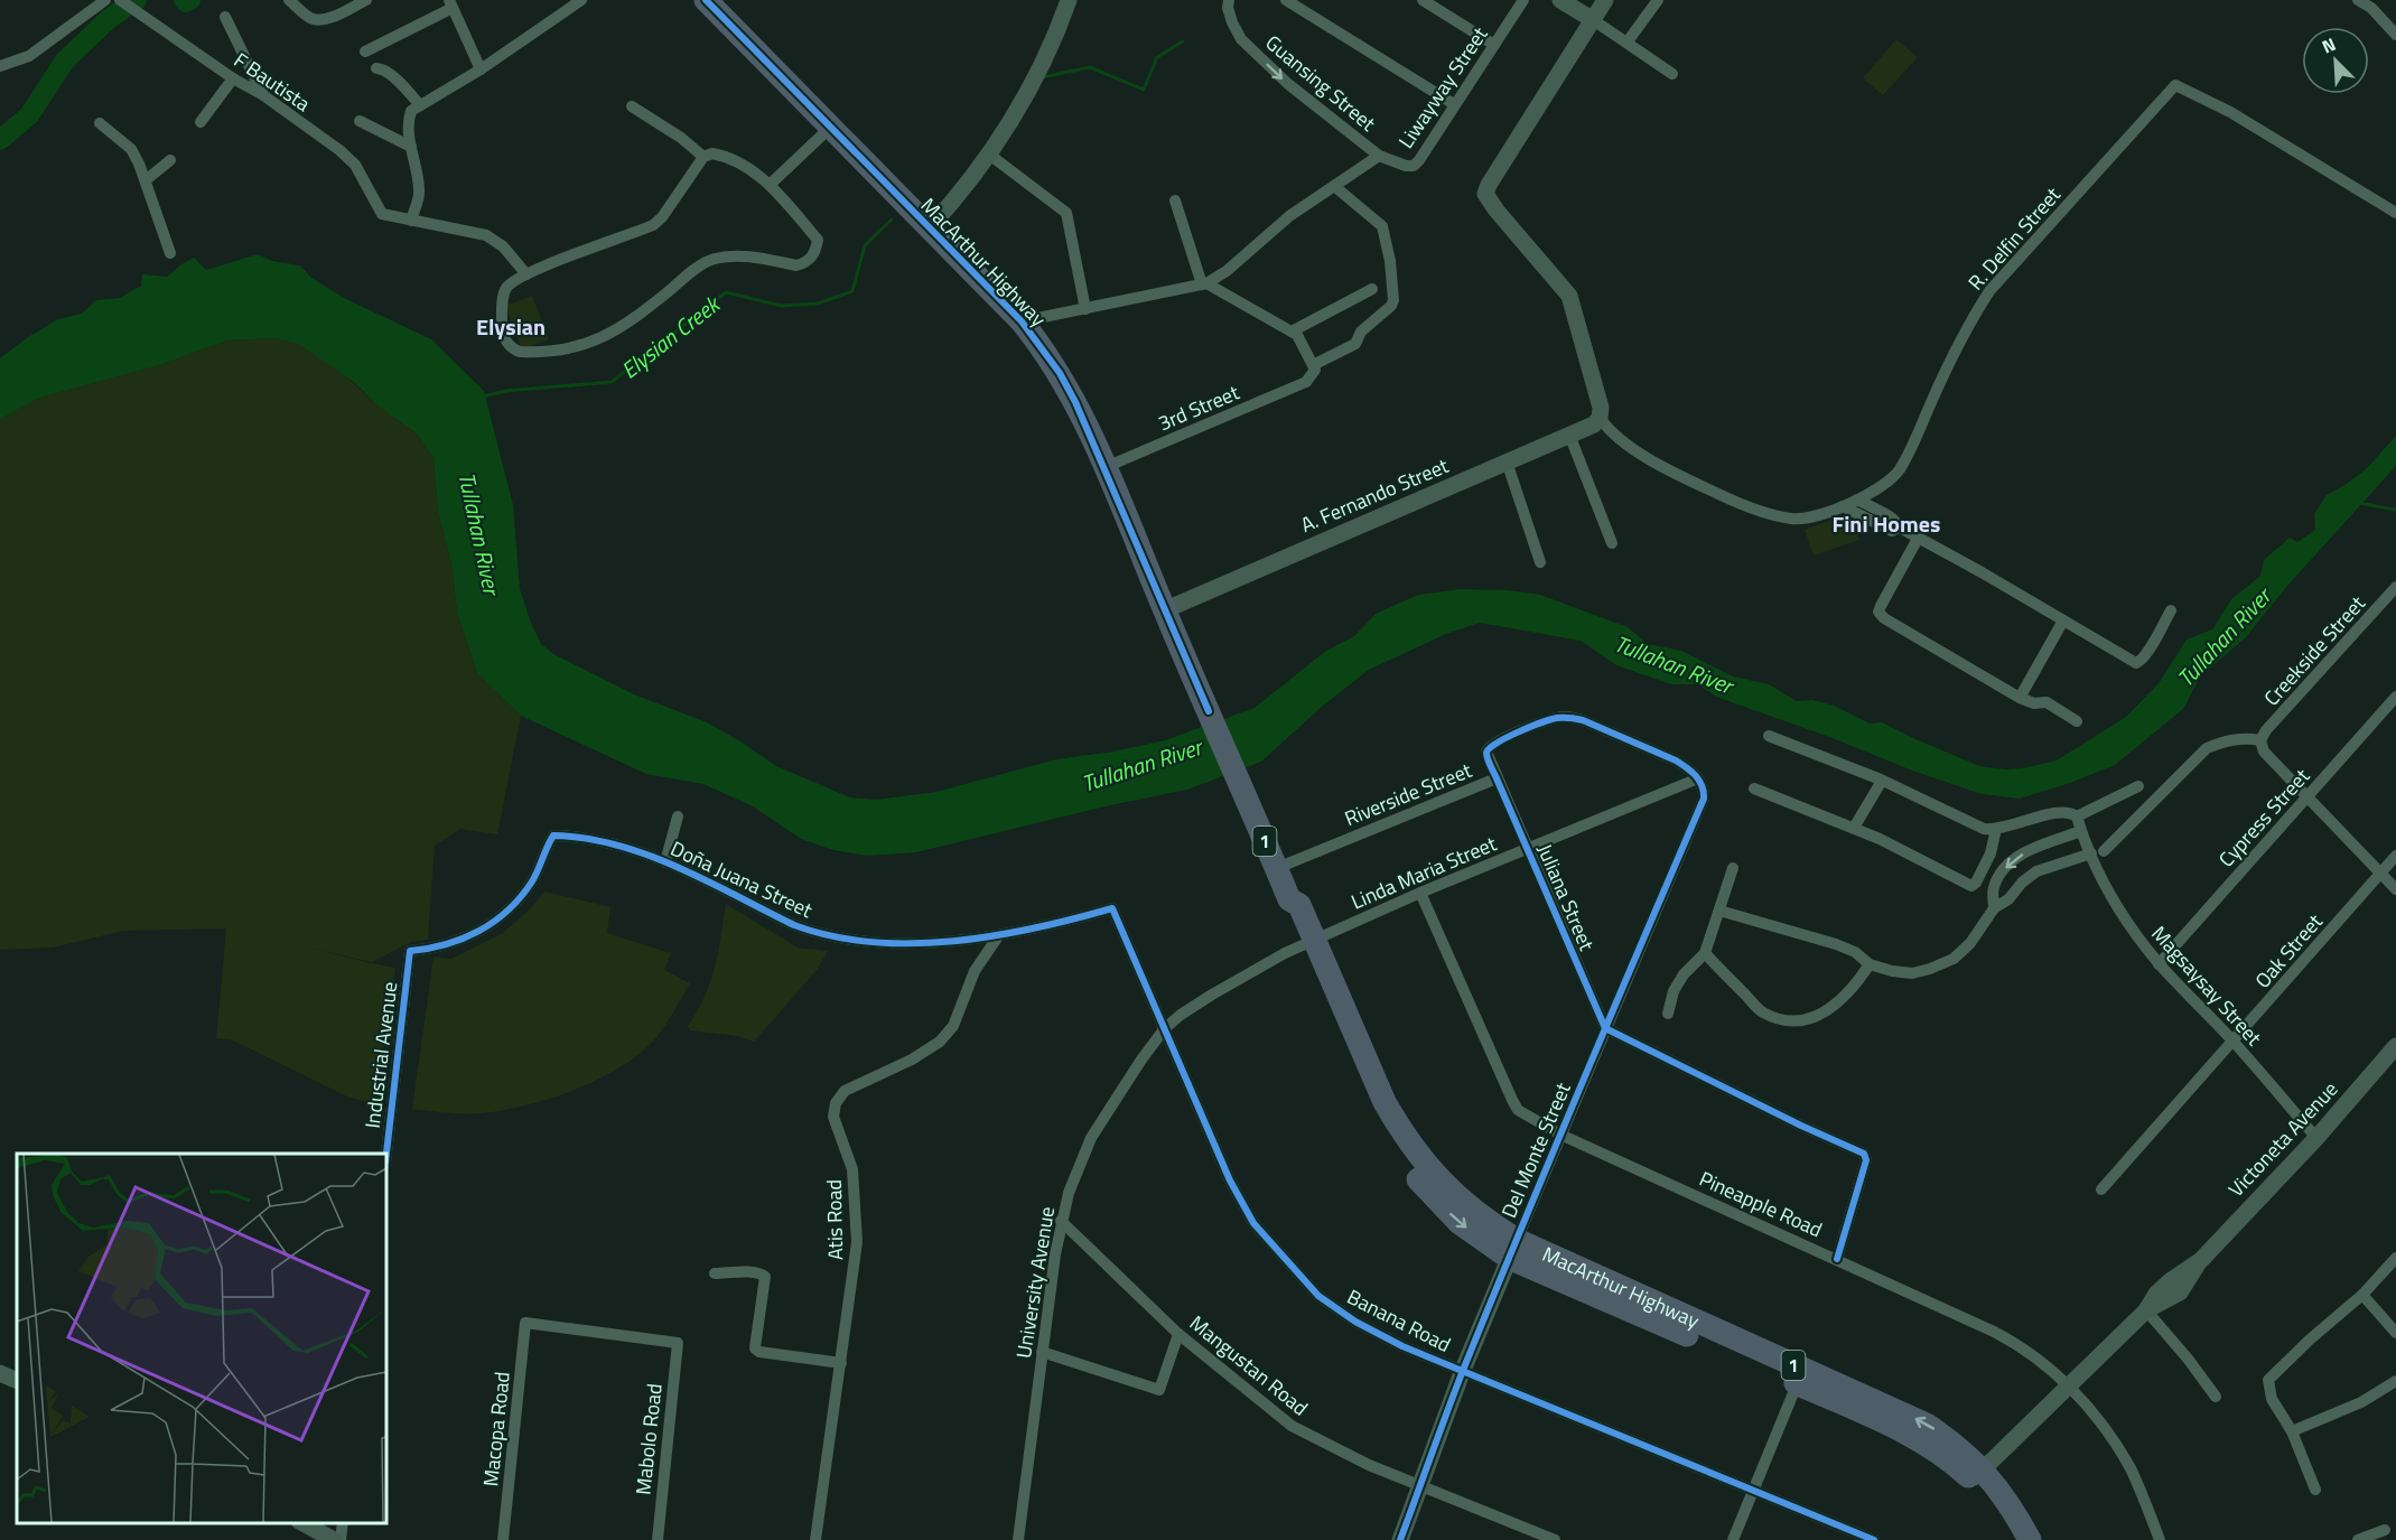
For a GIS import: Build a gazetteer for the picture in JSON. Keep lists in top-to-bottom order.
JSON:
{
  "streets": {
    "highway": ["MacArthur Highway", "1"],
    "street": [
      "F Bautista",
      "Guansing Street",
      "Liwayway Street",
      "R. Delfin Street",
      "3rd Street",
      "A. Fernando Street",
      "Creekside Street",
      "Riverside Street",
      "Cypress Street",
      "Linda Maria Street",
      "Doña Juana Street",
      "Juliana Street",
      "Oak Street",
      "Magsaysay Street",
      "Industrial Avenue",
      "Victoneta Avenue",
      "Del Monte Street",
      "Pineapple Road",
      "Atis Road",
      "University Avenue",
      "Banana Road",
      "Mangustan Road",
      "Macopa Road",
      "Mabolo Road"
    ]
  },
  "crossings": [
    ["Guansing Street", "Liwayway Street"],
    ["R. Delfin Street", "A. Fernando Street"],
    ["MacArthur Highway", "3rd Street"],
    ["MacArthur Highway", "A. Fernando Street"],
    ["MacArthur Highway", "Riverside Street"],
    ["MacArthur Highway", "Linda Maria Street"],
    ["MacArthur Highway", "Victoneta Avenue"],
    ["MacArthur Highway", "Del Monte Street"],
    ["MacArthur Highway", "University Avenue"],
    ["Riverside Street", "Linda Maria Street"],
    ["Riverside Street", "Juliana Street"],
    ["Riverside Street", "Del Monte Street"],
    ["Cypress Street", "Magsaysay Street"],
    ["Linda Maria Street", "Juliana Street"],
    ["Linda Maria Street", "Del Monte Street"],
    ["Linda Maria Street", "Pineapple Road"],
    ["Linda Maria Street", "University Avenue"],
    ["Doña Juana Street", "Industrial Avenue"],
    ["Doña Juana Street", "Atis Road"],
    ["Doña Juana Street", "Banana Road"],
    ["Juliana Street", "Del Monte Street"],
    ["Oak Street", "Magsaysay Street"],
    ["Magsaysay Street", "Victoneta Avenue"],
    ["Victoneta Avenue", "Pineapple Road"],
    ["Del Monte Street", "Pineapple Road"],
    ["Del Monte Street", "Banana Road"],
    ["Del Monte Street", "Mangustan Road"],
    ["University Avenue", "Banana Road"],
    ["University Avenue", "Mangustan Road"],
    ["Macopa Road", "Mabolo Road"]
  ],
  "districts": ["Elysian", "Fini Homes"],
  "water": ["Elysian Creek", "Tullahan River"],
  "north": "top left"
}
